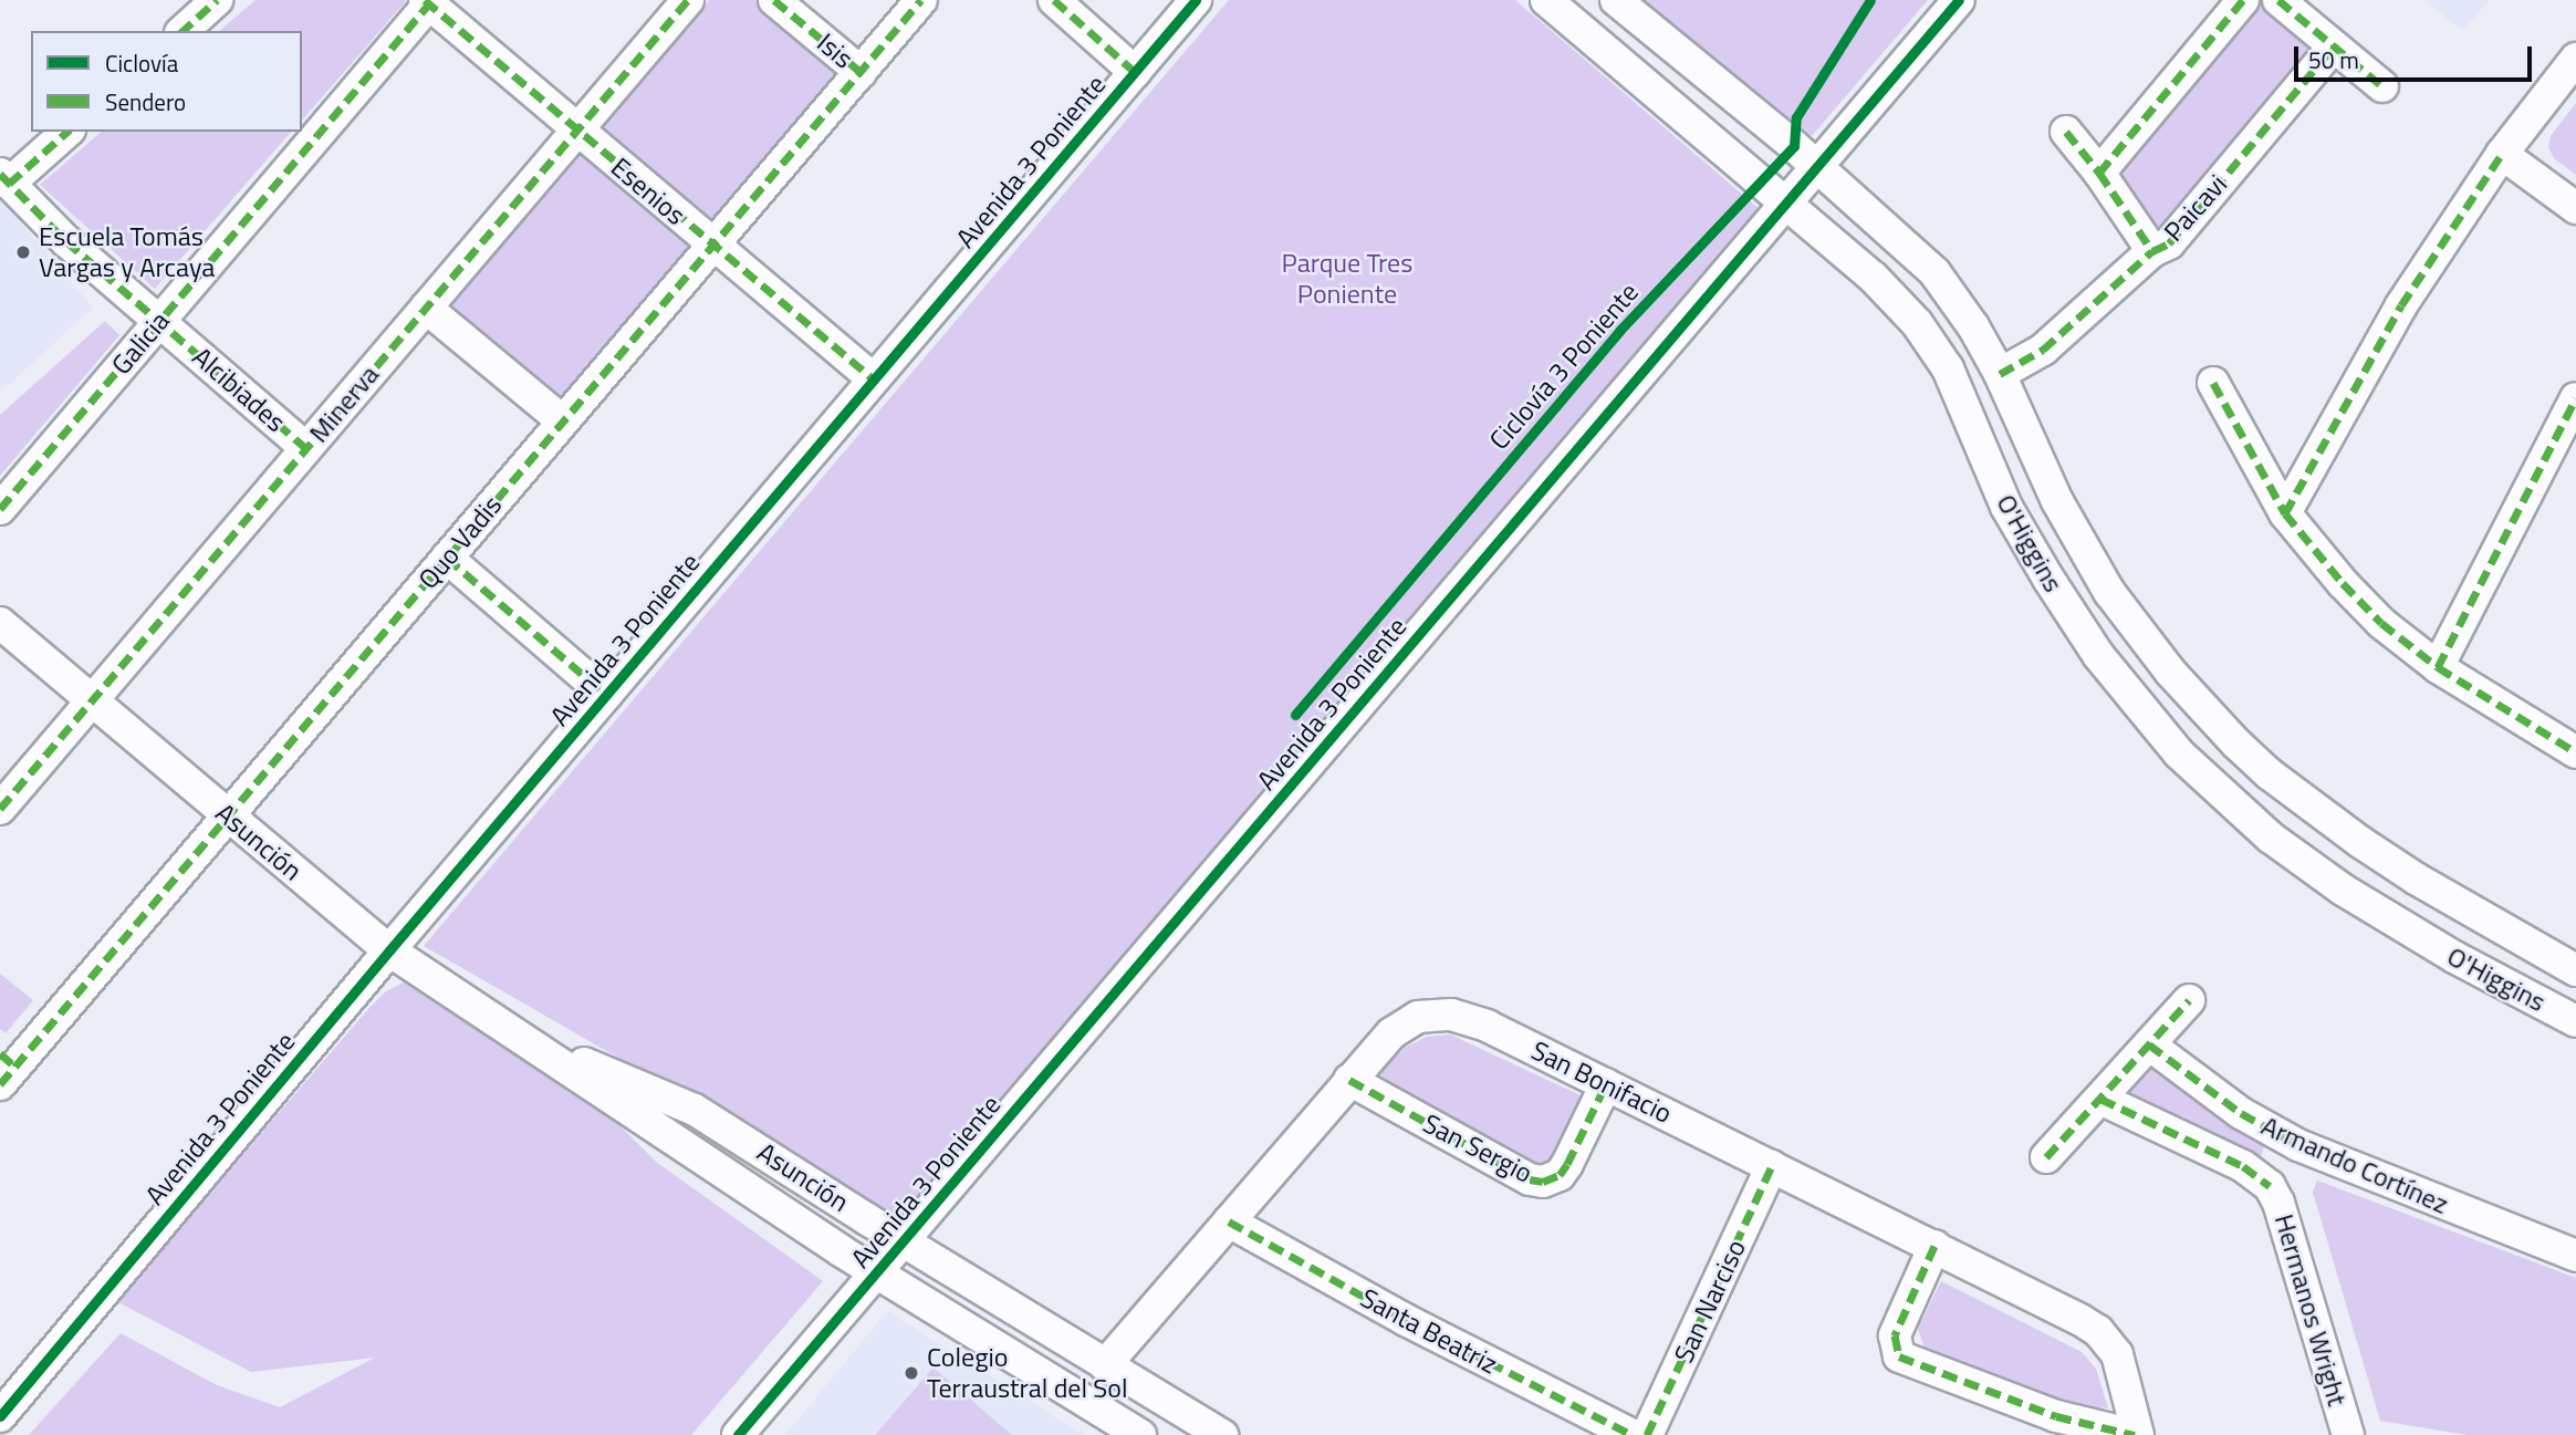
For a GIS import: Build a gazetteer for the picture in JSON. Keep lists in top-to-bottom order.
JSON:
{
  "streets": {
    "street": [
      "Isis",
      "Avenida 3 Poniente",
      "Esenios",
      "Paicavi",
      "Galicia",
      "Alcibiades",
      "Minerva",
      "Quo Vadis",
      "O'Higgins",
      "Asunción",
      "San Bonifacio",
      "San Sergio",
      "Armando Cortínez",
      "San Narciso",
      "Hermanos Wright",
      "Santa Beatriz"
    ],
    "cycle path": ["Ciclovía 3 Poniente"]
  },
  "crossings": [
    ["Isis", "Quo Vadis"],
    ["Avenida 3 Poniente", "Esenios"],
    ["Avenida 3 Poniente", "O'Higgins"],
    ["Avenida 3 Poniente", "Asunción"],
    ["Esenios", "Galicia"],
    ["Esenios", "Minerva"],
    ["Esenios", "Quo Vadis"],
    ["Paicavi", "O'Higgins"],
    ["Galicia", "Alcibiades"],
    ["Alcibiades", "Minerva"],
    ["Minerva", "Asunción"],
    ["Quo Vadis", "Asunción"],
    ["Asunción", "San Bonifacio"],
    ["San Bonifacio", "San Sergio"],
    ["San Bonifacio", "San Narciso"],
    ["San Bonifacio", "Santa Beatriz"],
    ["Armando Cortínez", "Hermanos Wright"]
  ],
  "parks": ["Parque Tres Poniente"],
  "places": ["Escuela Tomás Vargas y Arcaya", "Colegio Terraustral del Sol"],
  "legend": ["Ciclovía", "Sendero"],
  "scale_bar": "50 m"
}
